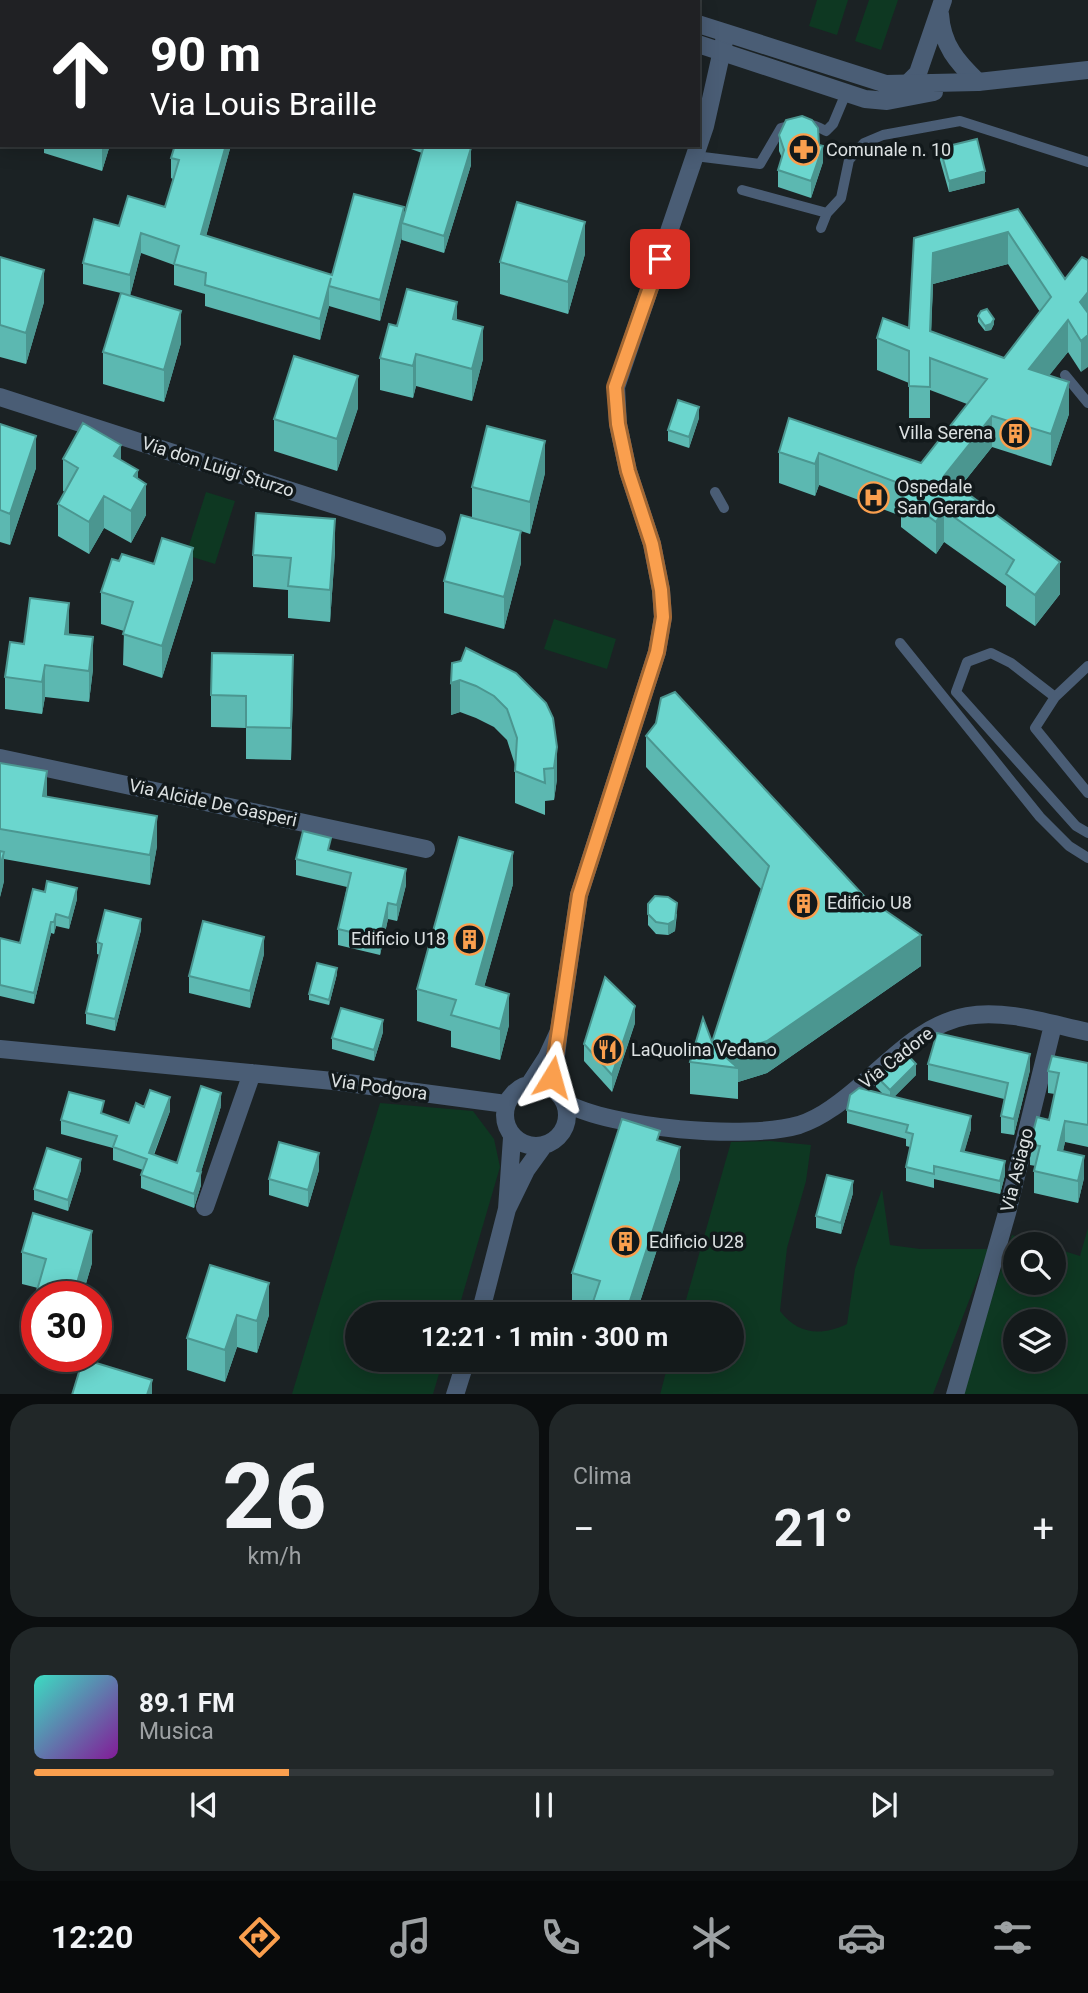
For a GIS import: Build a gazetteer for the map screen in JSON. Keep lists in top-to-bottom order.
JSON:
{
  "streets": {
    "street": [
      "Via don Luigi Sturzo",
      "Via Alcide De Gasperi",
      "Via Cadore",
      "Via Podgora",
      "Via Asiago"
    ]
  },
  "crossings": [
    ["Via Cadore", "Via Podgora"],
    ["Via Cadore", "Via Asiago"]
  ],
  "places": {
    "pharmacy": ["Comunale n. 10"],
    "building": [
      "Villa Serena",
      "Edificio U8",
      "Edificio U18",
      "Edificio U28"
    ],
    "hospital": ["Ospedale San Gerardo"],
    "restaurant": ["LaQuolina Vedano"]
  },
  "page": {
    "turn": ["90 m", "Via Louis Braille"],
    "limit": "30",
    "trip": "12:21 · 1 min · 300 m",
    "tile": [
      ["26", "km/h"],
      "Clima"
    ],
    "heat": ["−", "21°", "+"],
    "song": ["89.1 FM", "Musica"],
    "tabs": "12:20"
  }
}
